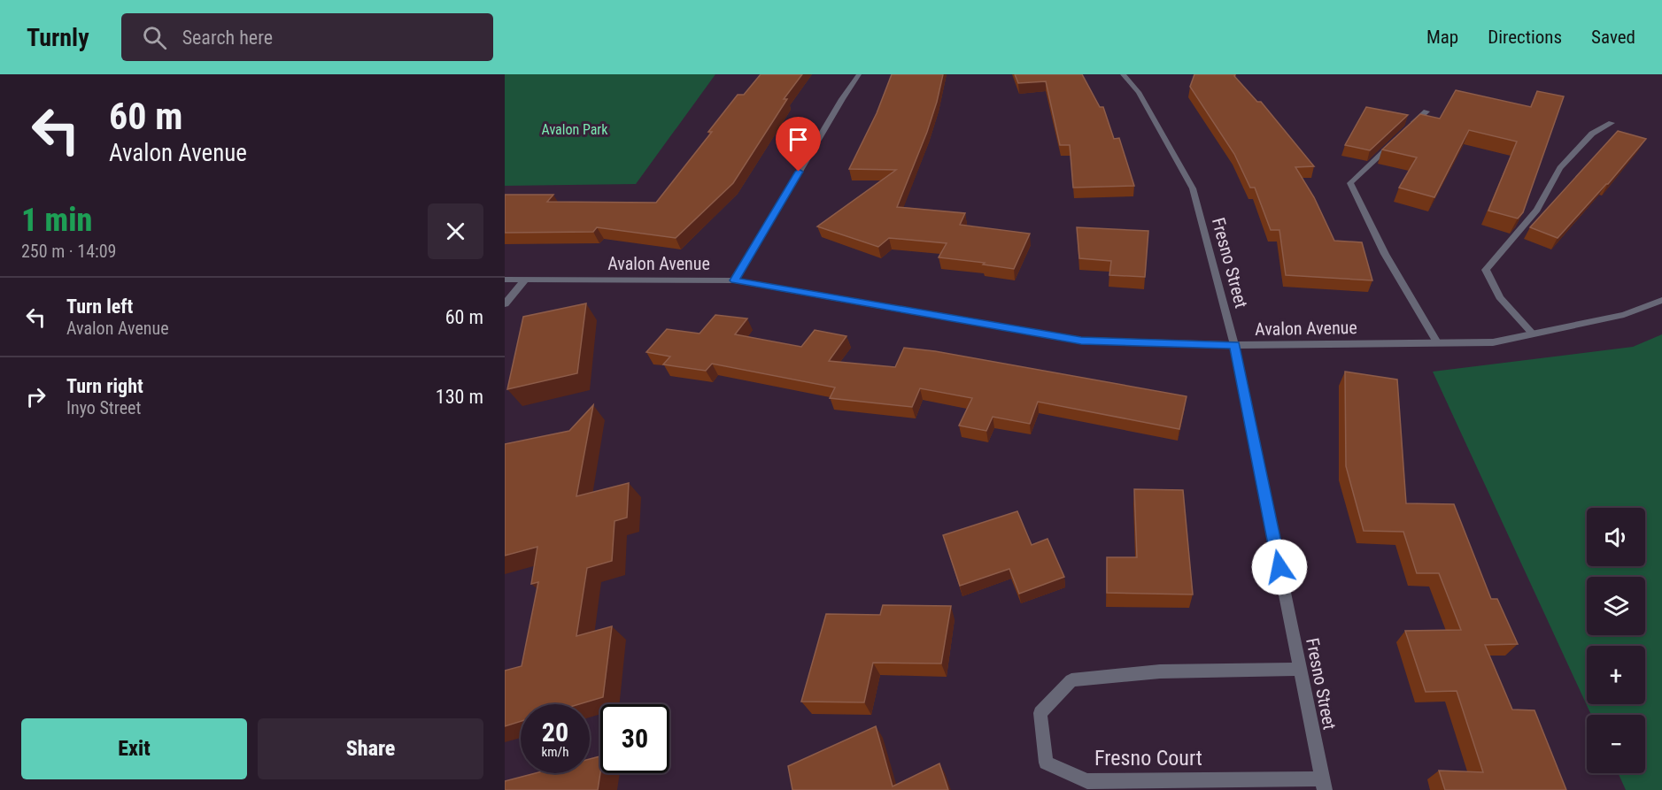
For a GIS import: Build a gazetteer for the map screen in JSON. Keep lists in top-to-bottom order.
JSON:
{
  "streets": {
    "street": ["Fresno Street", "Avalon Avenue", "Fresno Court"]
  },
  "crossings": [
    ["Fresno Street", "Avalon Avenue"],
    ["Fresno Street", "Fresno Court"]
  ],
  "parks": ["Avalon Park"],
  "page": {
    "header": "Turnly",
    "search": "Search here",
    "nav": ["Map", "Directions", "Saved"],
    "turn": ["60 m", "Avalon Avenue"],
    "heading": ["1 min", "250 m · 14:09"],
    "list": [
      {
        "name": "Turn left",
        "note": "Avalon Avenue",
        "value": "60 m"
      },
      {
        "name": "Turn right",
        "note": "Inyo Street",
        "value": "130 m"
      }
    ],
    "map_buttons": ["+", "−"],
    "speed": "20 km/h",
    "limit": "30",
    "buttons": ["Exit", "Share"]
  }
}
